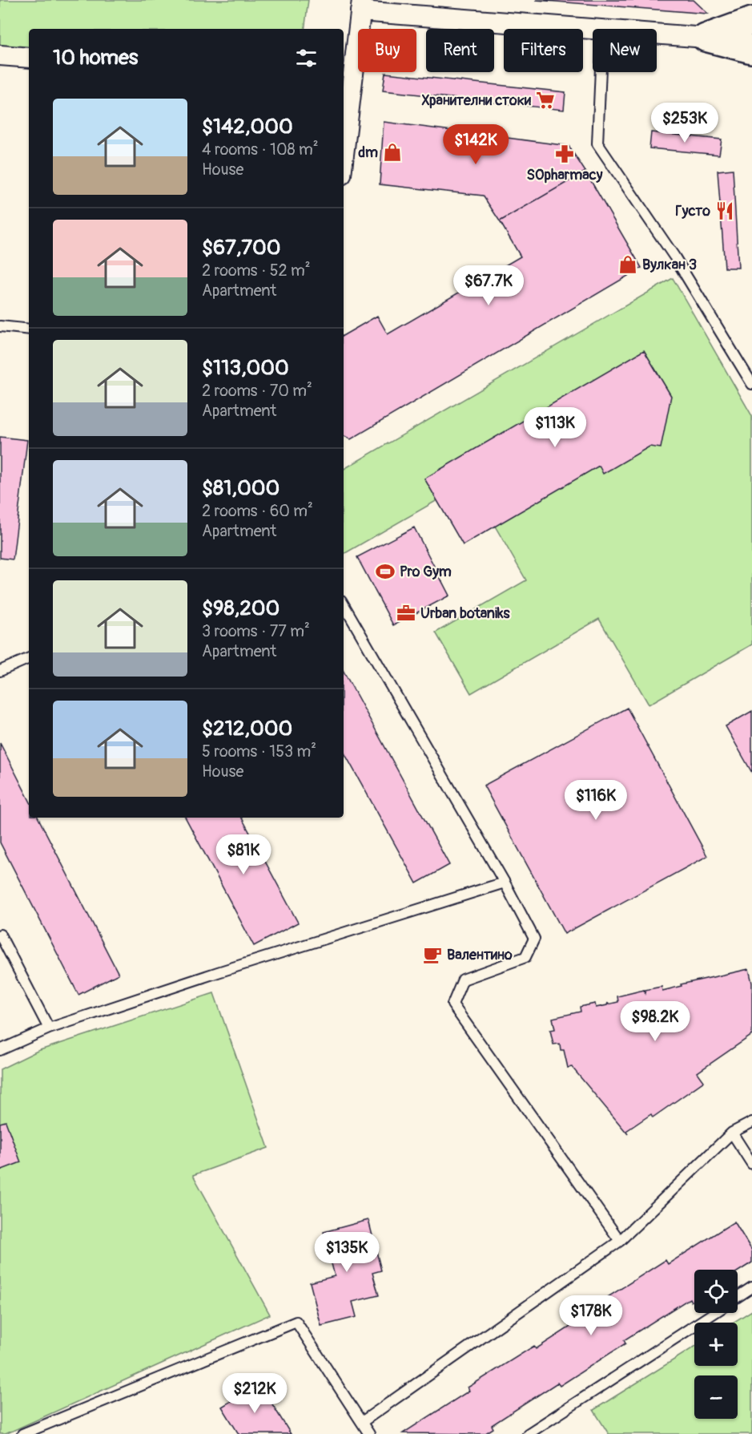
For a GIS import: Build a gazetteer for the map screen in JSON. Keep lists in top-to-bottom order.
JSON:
{
  "places": {
    "supermarket": ["Хранителни стоки"],
    "shop": ["dm", "Вулкан 3"],
    "pharmacy": ["SOpharmacy"],
    "restaurant": ["Густо"],
    "sports": ["Pro Gym"],
    "office": ["Urban botaniks"],
    "cafe": ["Валентино"]
  },
  "page": {
    "chip": [
      "Buy",
      "Rent",
      "Filters",
      "New"
    ],
    "heading": "10 homes",
    "list": [
      {
        "name": "$142,000",
        "note": "4 rooms · 108 m² · House"
      },
      {
        "name": "$67,700",
        "note": "2 rooms · 52 m² · Apartment"
      },
      {
        "name": "$113,000",
        "note": "2 rooms · 70 m² · Apartment"
      },
      {
        "name": "$81,000",
        "note": "2 rooms · 60 m² · Apartment"
      },
      {
        "name": "$98,200",
        "note": "3 rooms · 77 m² · Apartment"
      },
      {
        "name": "$212,000",
        "note": "5 rooms · 153 m² · House"
      }
    ],
    "price": [
      "$253K",
      "$142K",
      "$67.7K",
      "$113K",
      "$116K",
      "$81K",
      "$98.2K",
      "$135K",
      "$178K",
      "$212K"
    ],
    "map_buttons": ["+", "−"]
  }
}
